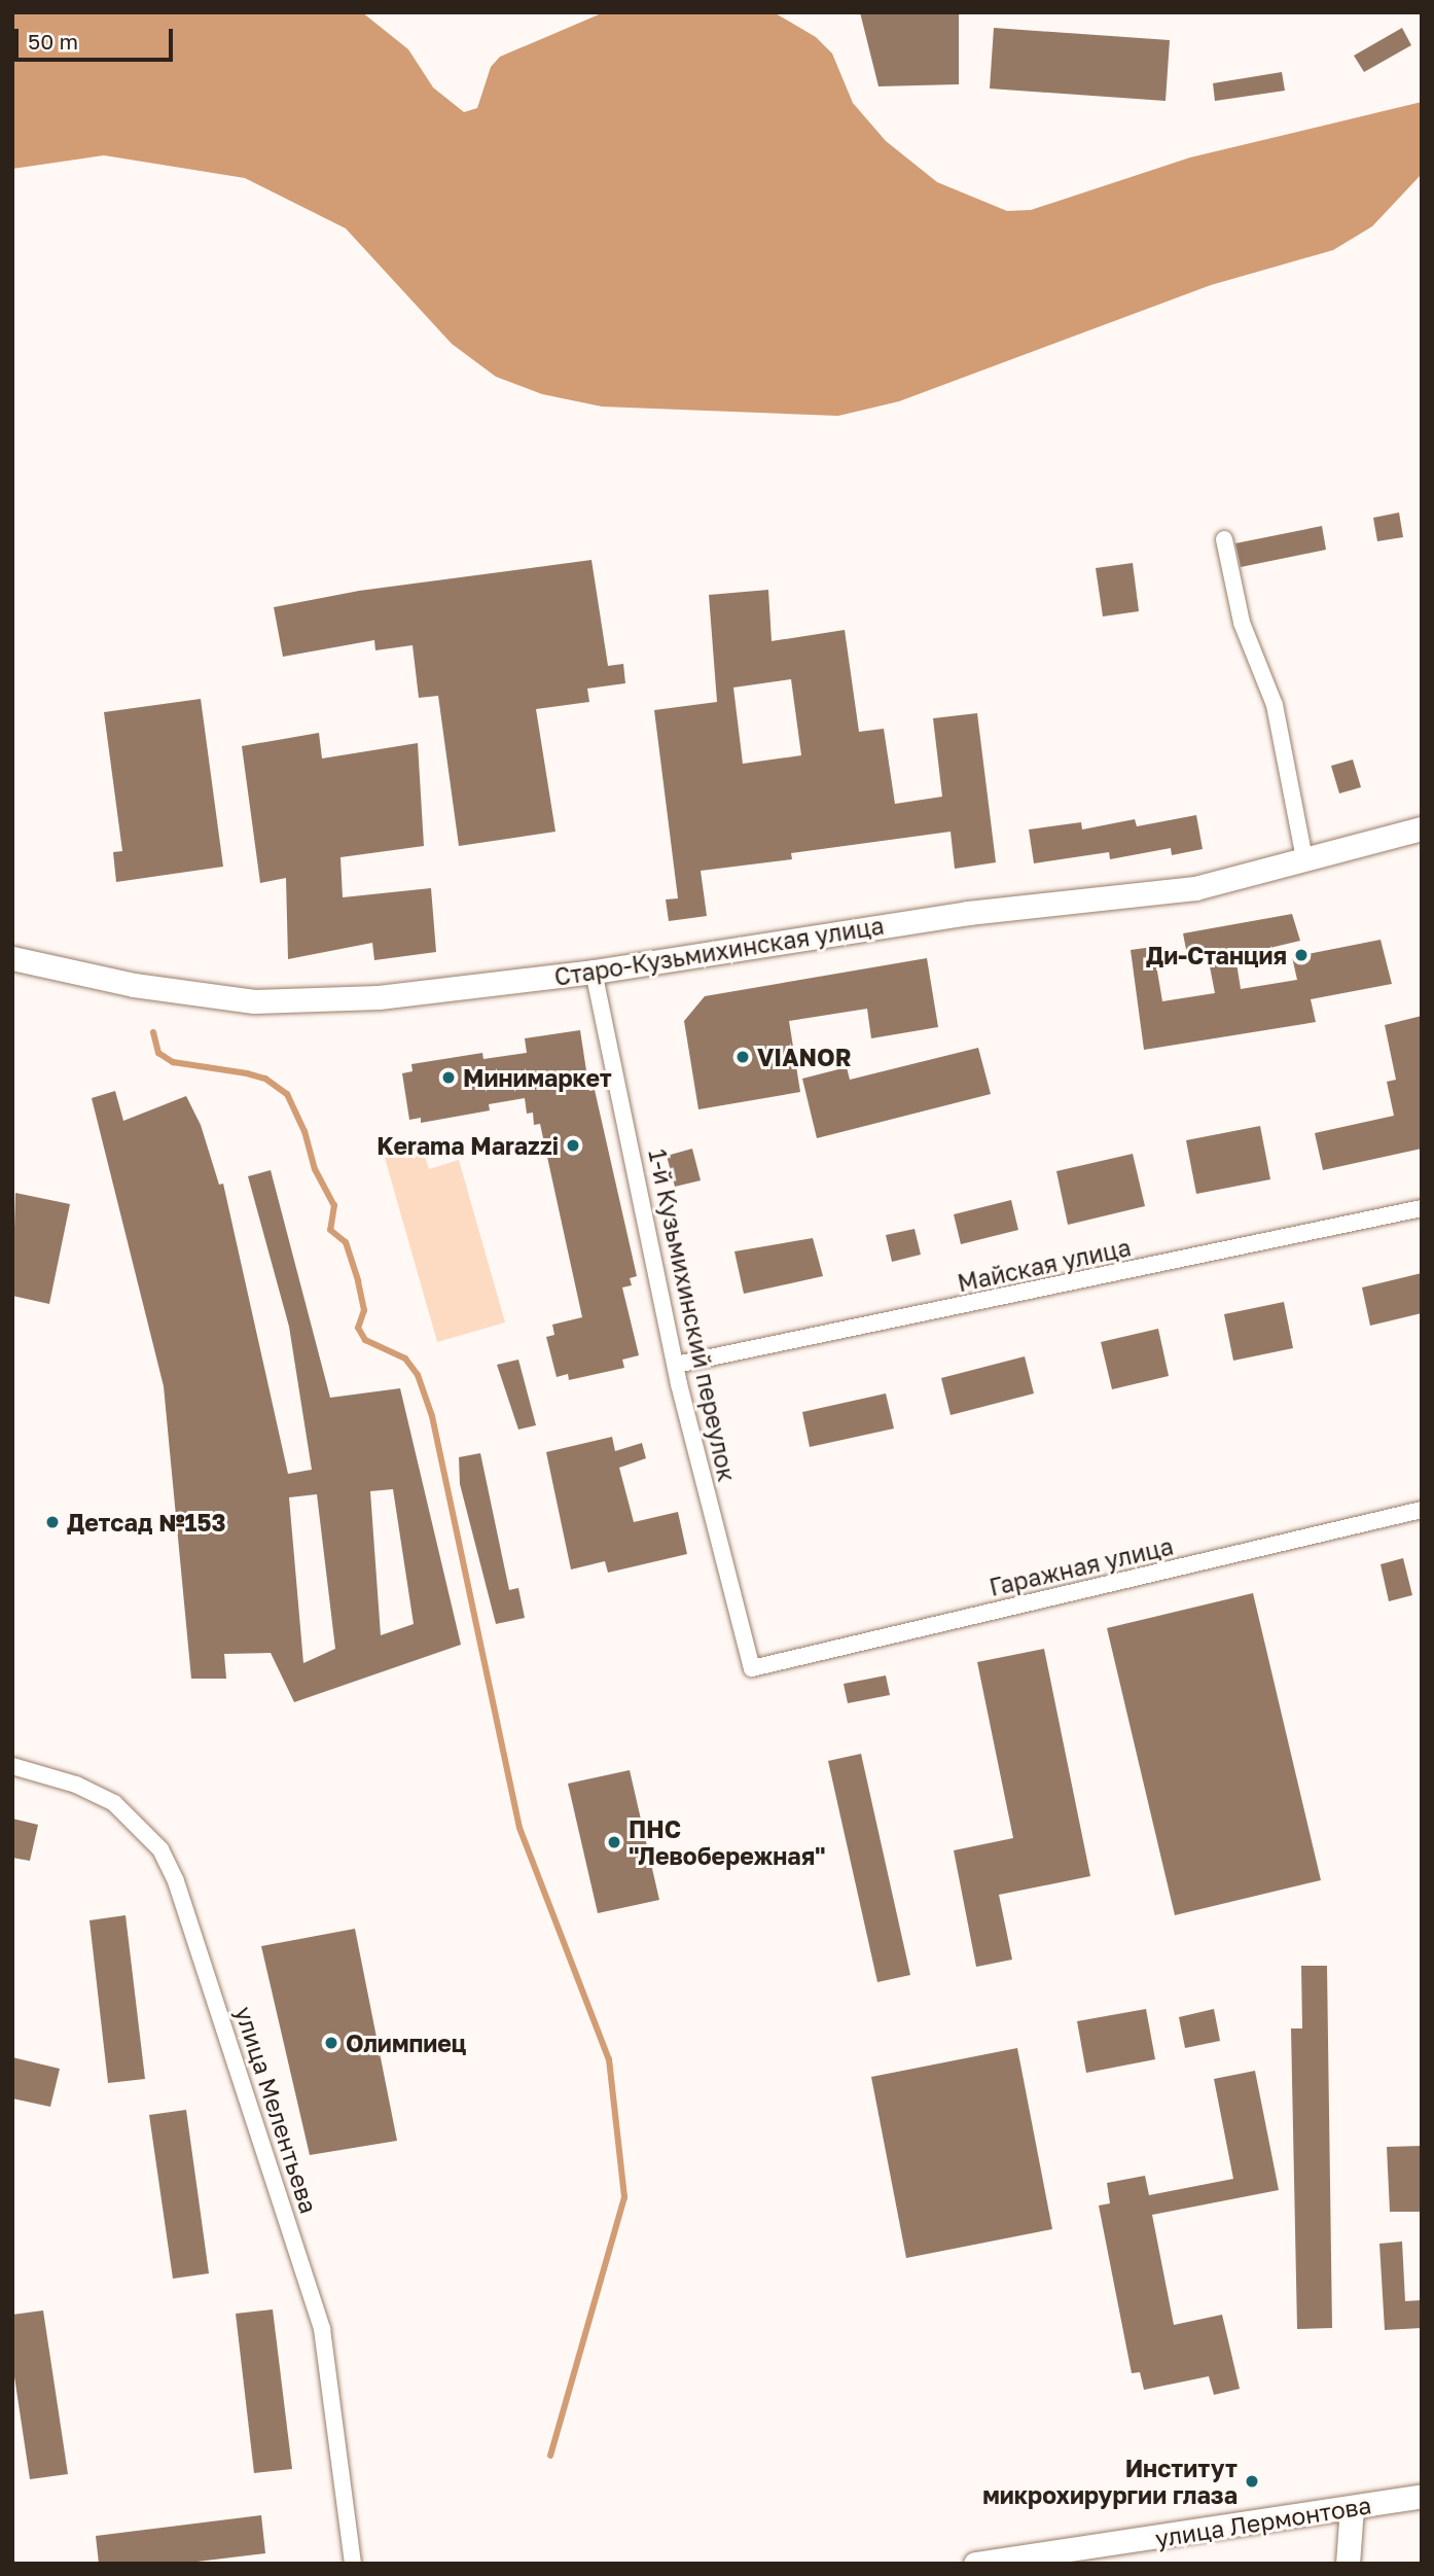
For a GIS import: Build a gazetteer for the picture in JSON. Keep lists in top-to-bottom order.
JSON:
{
  "streets": {
    "main road": ["Старо-Кузьмихинская улица", "улица Лермонтова"],
    "street": [
      "Майская улица",
      "1-й Кузьмихинский переулок",
      "Гаражная улица",
      "улица Мелентьева"
    ]
  },
  "crossings": [
    ["Старо-Кузьмихинская улица", "1-й Кузьмихинский переулок"],
    ["Майская улица", "1-й Кузьмихинский переулок"],
    ["1-й Кузьмихинский переулок", "Гаражная улица"]
  ],
  "places": [
    "Ди-Станция",
    "VIANOR",
    "Минимаркет",
    "Kerama Marazzi",
    "Детсад №153",
    "ПНС \"Левобережная\"",
    "Олимпиец",
    "Институт микрохирургии глаза"
  ],
  "scale_bar": "50 m"
}
